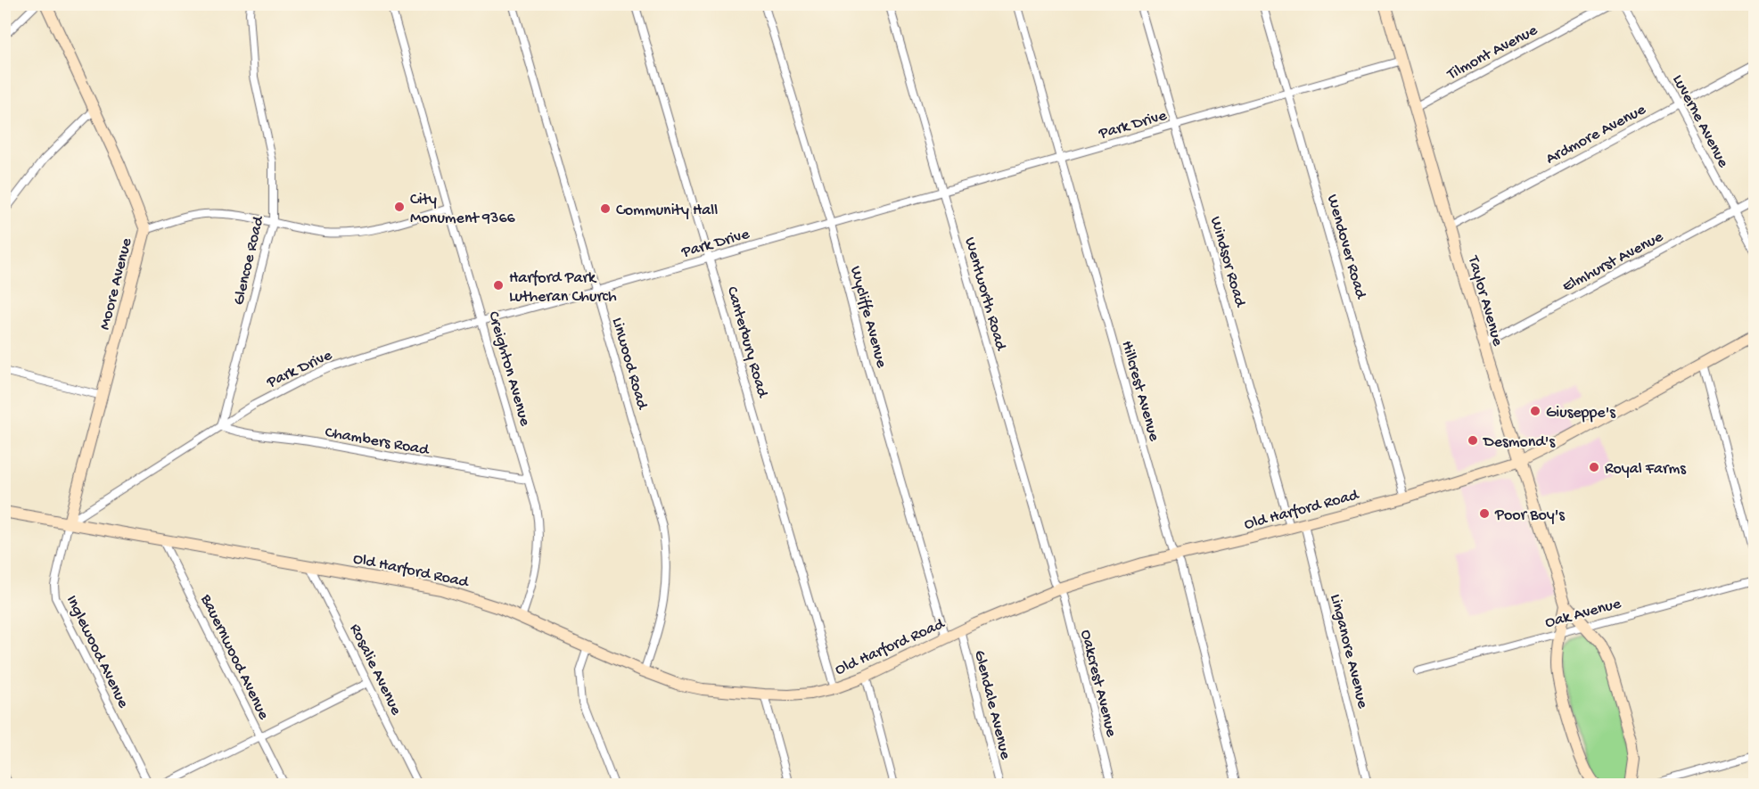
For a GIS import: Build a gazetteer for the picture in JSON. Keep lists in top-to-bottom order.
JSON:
{
  "streets": {
    "street": [
      "Tilmont Avenue",
      "Luverne Avenue",
      "Park Drive",
      "Ardmore Avenue",
      "Wendover Road",
      "Glencoe Road",
      "Elmhurst Avenue",
      "Windsor Road",
      "Moore Avenue",
      "Wentworth Road",
      "Taylor Avenue",
      "Wycliffe Avenue",
      "Canterbury Road",
      "Linwood Road",
      "Creighton Avenue",
      "Hillcrest Avenue",
      "Chambers Road",
      "Old Harford Road",
      "Oak Avenue",
      "Inglewood Avenue",
      "Linganore Avenue",
      "Bauernwood Avenue",
      "Rosalie Avenue",
      "Oakcrest Avenue",
      "Glendale Avenue"
    ]
  },
  "crossings": [
    ["Tilmont Avenue", "Taylor Avenue"],
    ["Luverne Avenue", "Ardmore Avenue"],
    ["Luverne Avenue", "Elmhurst Avenue"],
    ["Park Drive", "Wendover Road"],
    ["Park Drive", "Glencoe Road"],
    ["Park Drive", "Windsor Road"],
    ["Park Drive", "Moore Avenue"],
    ["Park Drive", "Wentworth Road"],
    ["Park Drive", "Taylor Avenue"],
    ["Park Drive", "Wycliffe Avenue"],
    ["Park Drive", "Canterbury Road"],
    ["Park Drive", "Linwood Road"],
    ["Park Drive", "Creighton Avenue"],
    ["Park Drive", "Hillcrest Avenue"],
    ["Park Drive", "Chambers Road"],
    ["Park Drive", "Old Harford Road"],
    ["Park Drive", "Inglewood Avenue"],
    ["Ardmore Avenue", "Taylor Avenue"],
    ["Wendover Road", "Old Harford Road"],
    ["Glencoe Road", "Chambers Road"],
    ["Elmhurst Avenue", "Taylor Avenue"],
    ["Windsor Road", "Old Harford Road"],
    ["Moore Avenue", "Old Harford Road"],
    ["Moore Avenue", "Inglewood Avenue"],
    ["Wentworth Road", "Old Harford Road"],
    ["Wentworth Road", "Oakcrest Avenue"],
    ["Taylor Avenue", "Old Harford Road"],
    ["Taylor Avenue", "Oak Avenue"],
    ["Wycliffe Avenue", "Old Harford Road"],
    ["Canterbury Road", "Old Harford Road"],
    ["Linwood Road", "Old Harford Road"],
    ["Creighton Avenue", "Chambers Road"],
    ["Creighton Avenue", "Old Harford Road"],
    ["Hillcrest Avenue", "Old Harford Road"],
    ["Old Harford Road", "Inglewood Avenue"],
    ["Old Harford Road", "Linganore Avenue"],
    ["Old Harford Road", "Bauernwood Avenue"],
    ["Old Harford Road", "Rosalie Avenue"],
    ["Old Harford Road", "Oakcrest Avenue"],
    ["Old Harford Road", "Glendale Avenue"]
  ],
  "places": [
    "City Monument 9366",
    "Community Hall",
    "Harford Park Lutheran Church",
    "Giuseppe's",
    "Desmond's",
    "Royal Farms",
    "Poor Boy's"
  ]
}
